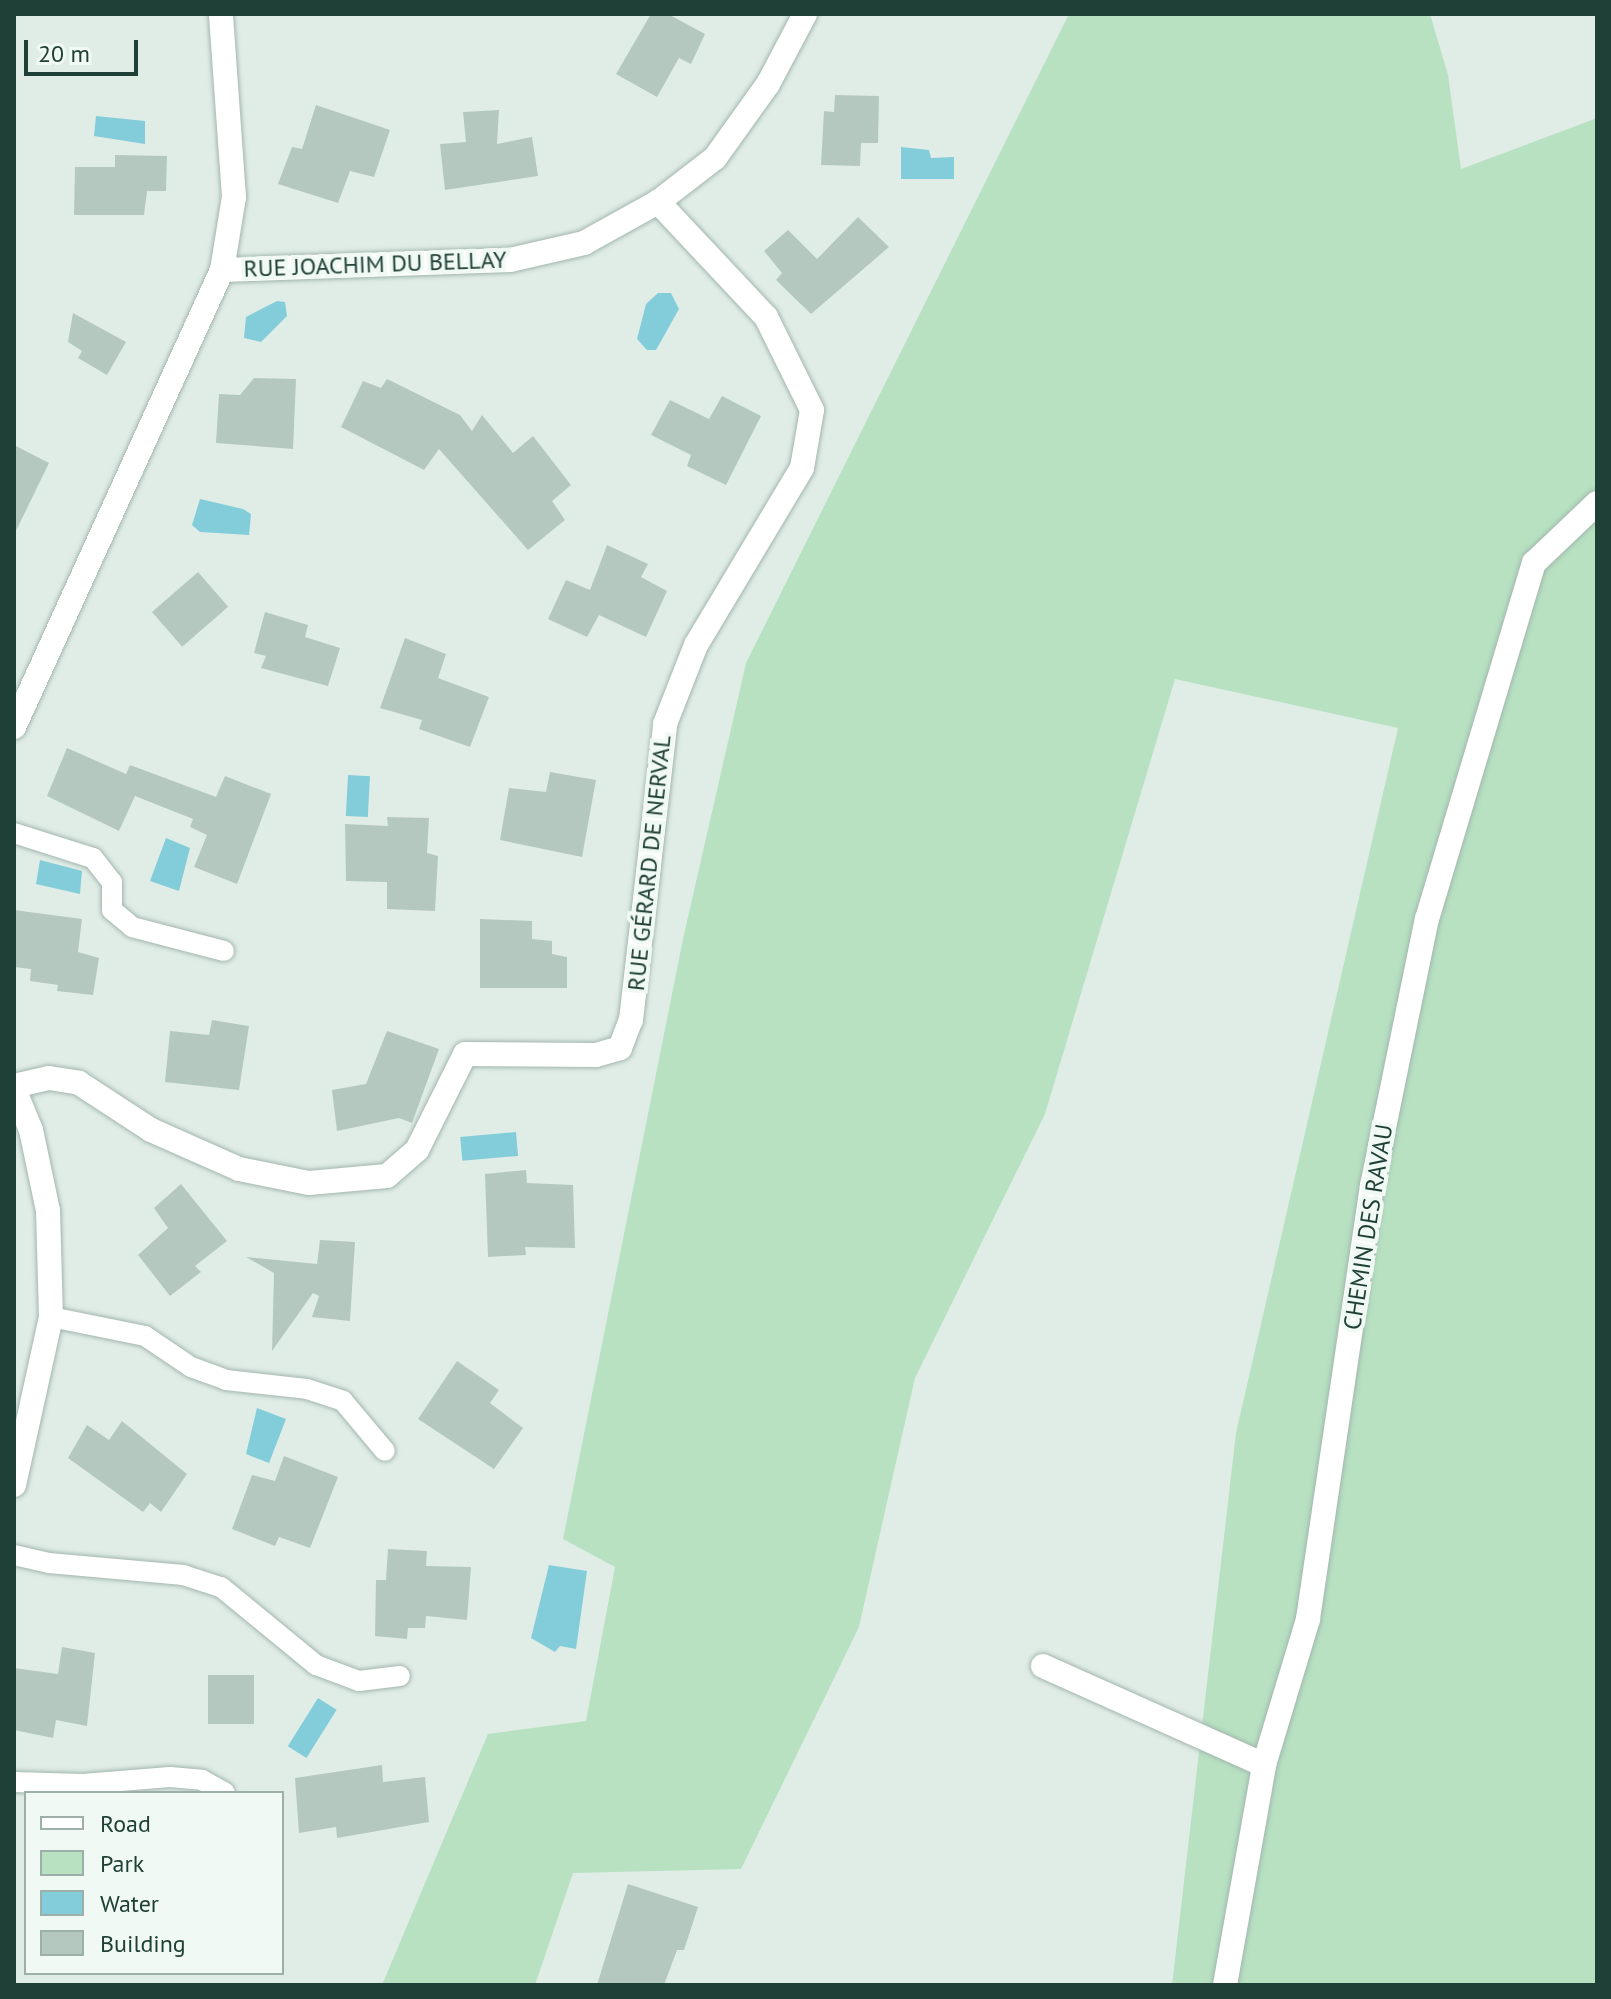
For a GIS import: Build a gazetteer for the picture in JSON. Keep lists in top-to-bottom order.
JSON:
{
  "streets": {
    "street": ["RUE JOACHIM DU BELLAY", "RUE GÉRARD DE NERVAL", "CHEMIN DES RAVAU"]
  },
  "crossings": [
    ["RUE JOACHIM DU BELLAY", "RUE GÉRARD DE NERVAL"]
  ],
  "legend": [
    "Road",
    "Park",
    "Water",
    "Building"
  ],
  "scale_bar": "20 m"
}
